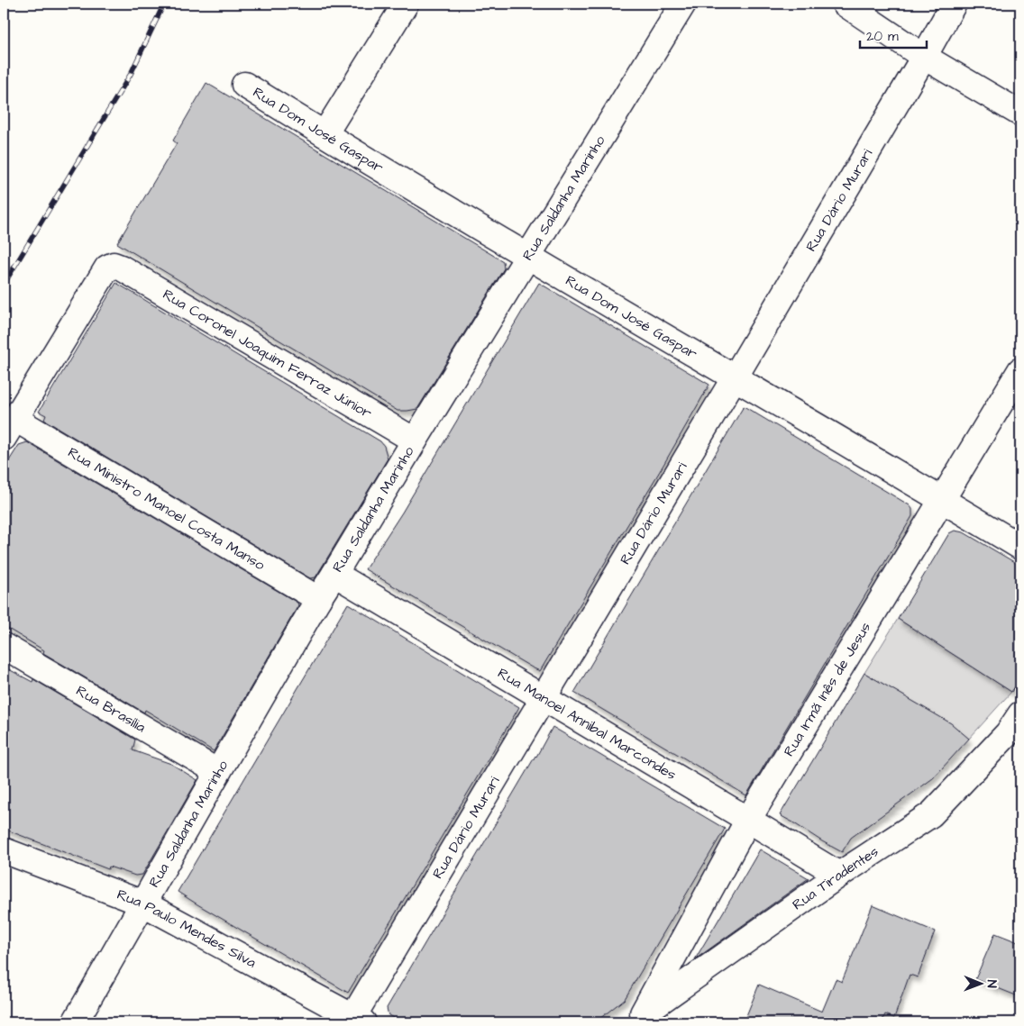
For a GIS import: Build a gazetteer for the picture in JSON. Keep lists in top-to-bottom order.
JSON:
{
  "streets": {
    "street": [
      "Rua Dom José Gaspar",
      "Rua Saldanha Marinho",
      "Rua Dário Murari",
      "Rua Coronel Joaquim Ferraz Júnior",
      "Rua Ministro Manoel Costa Manso",
      "Rua Irmã Inês de Jesus",
      "Rua Brasília",
      "Rua Manoel Annibal Marcondes",
      "Rua Tiradentes",
      "Rua Paulo Mendes Silva"
    ]
  },
  "crossings": [
    ["Rua Dom José Gaspar", "Rua Saldanha Marinho"],
    ["Rua Dom José Gaspar", "Rua Dário Murari"],
    ["Rua Dom José Gaspar", "Rua Irmã Inês de Jesus"],
    ["Rua Saldanha Marinho", "Rua Coronel Joaquim Ferraz Júnior"],
    ["Rua Saldanha Marinho", "Rua Ministro Manoel Costa Manso"],
    ["Rua Saldanha Marinho", "Rua Brasília"],
    ["Rua Saldanha Marinho", "Rua Manoel Annibal Marcondes"],
    ["Rua Saldanha Marinho", "Rua Paulo Mendes Silva"],
    ["Rua Dário Murari", "Rua Manoel Annibal Marcondes"],
    ["Rua Dário Murari", "Rua Paulo Mendes Silva"],
    ["Rua Coronel Joaquim Ferraz Júnior", "Rua Ministro Manoel Costa Manso"],
    ["Rua Irmã Inês de Jesus", "Rua Manoel Annibal Marcondes"],
    ["Rua Irmã Inês de Jesus", "Rua Tiradentes"],
    ["Rua Manoel Annibal Marcondes", "Rua Tiradentes"]
  ],
  "scale_bar": "20 m",
  "north": "right"
}
